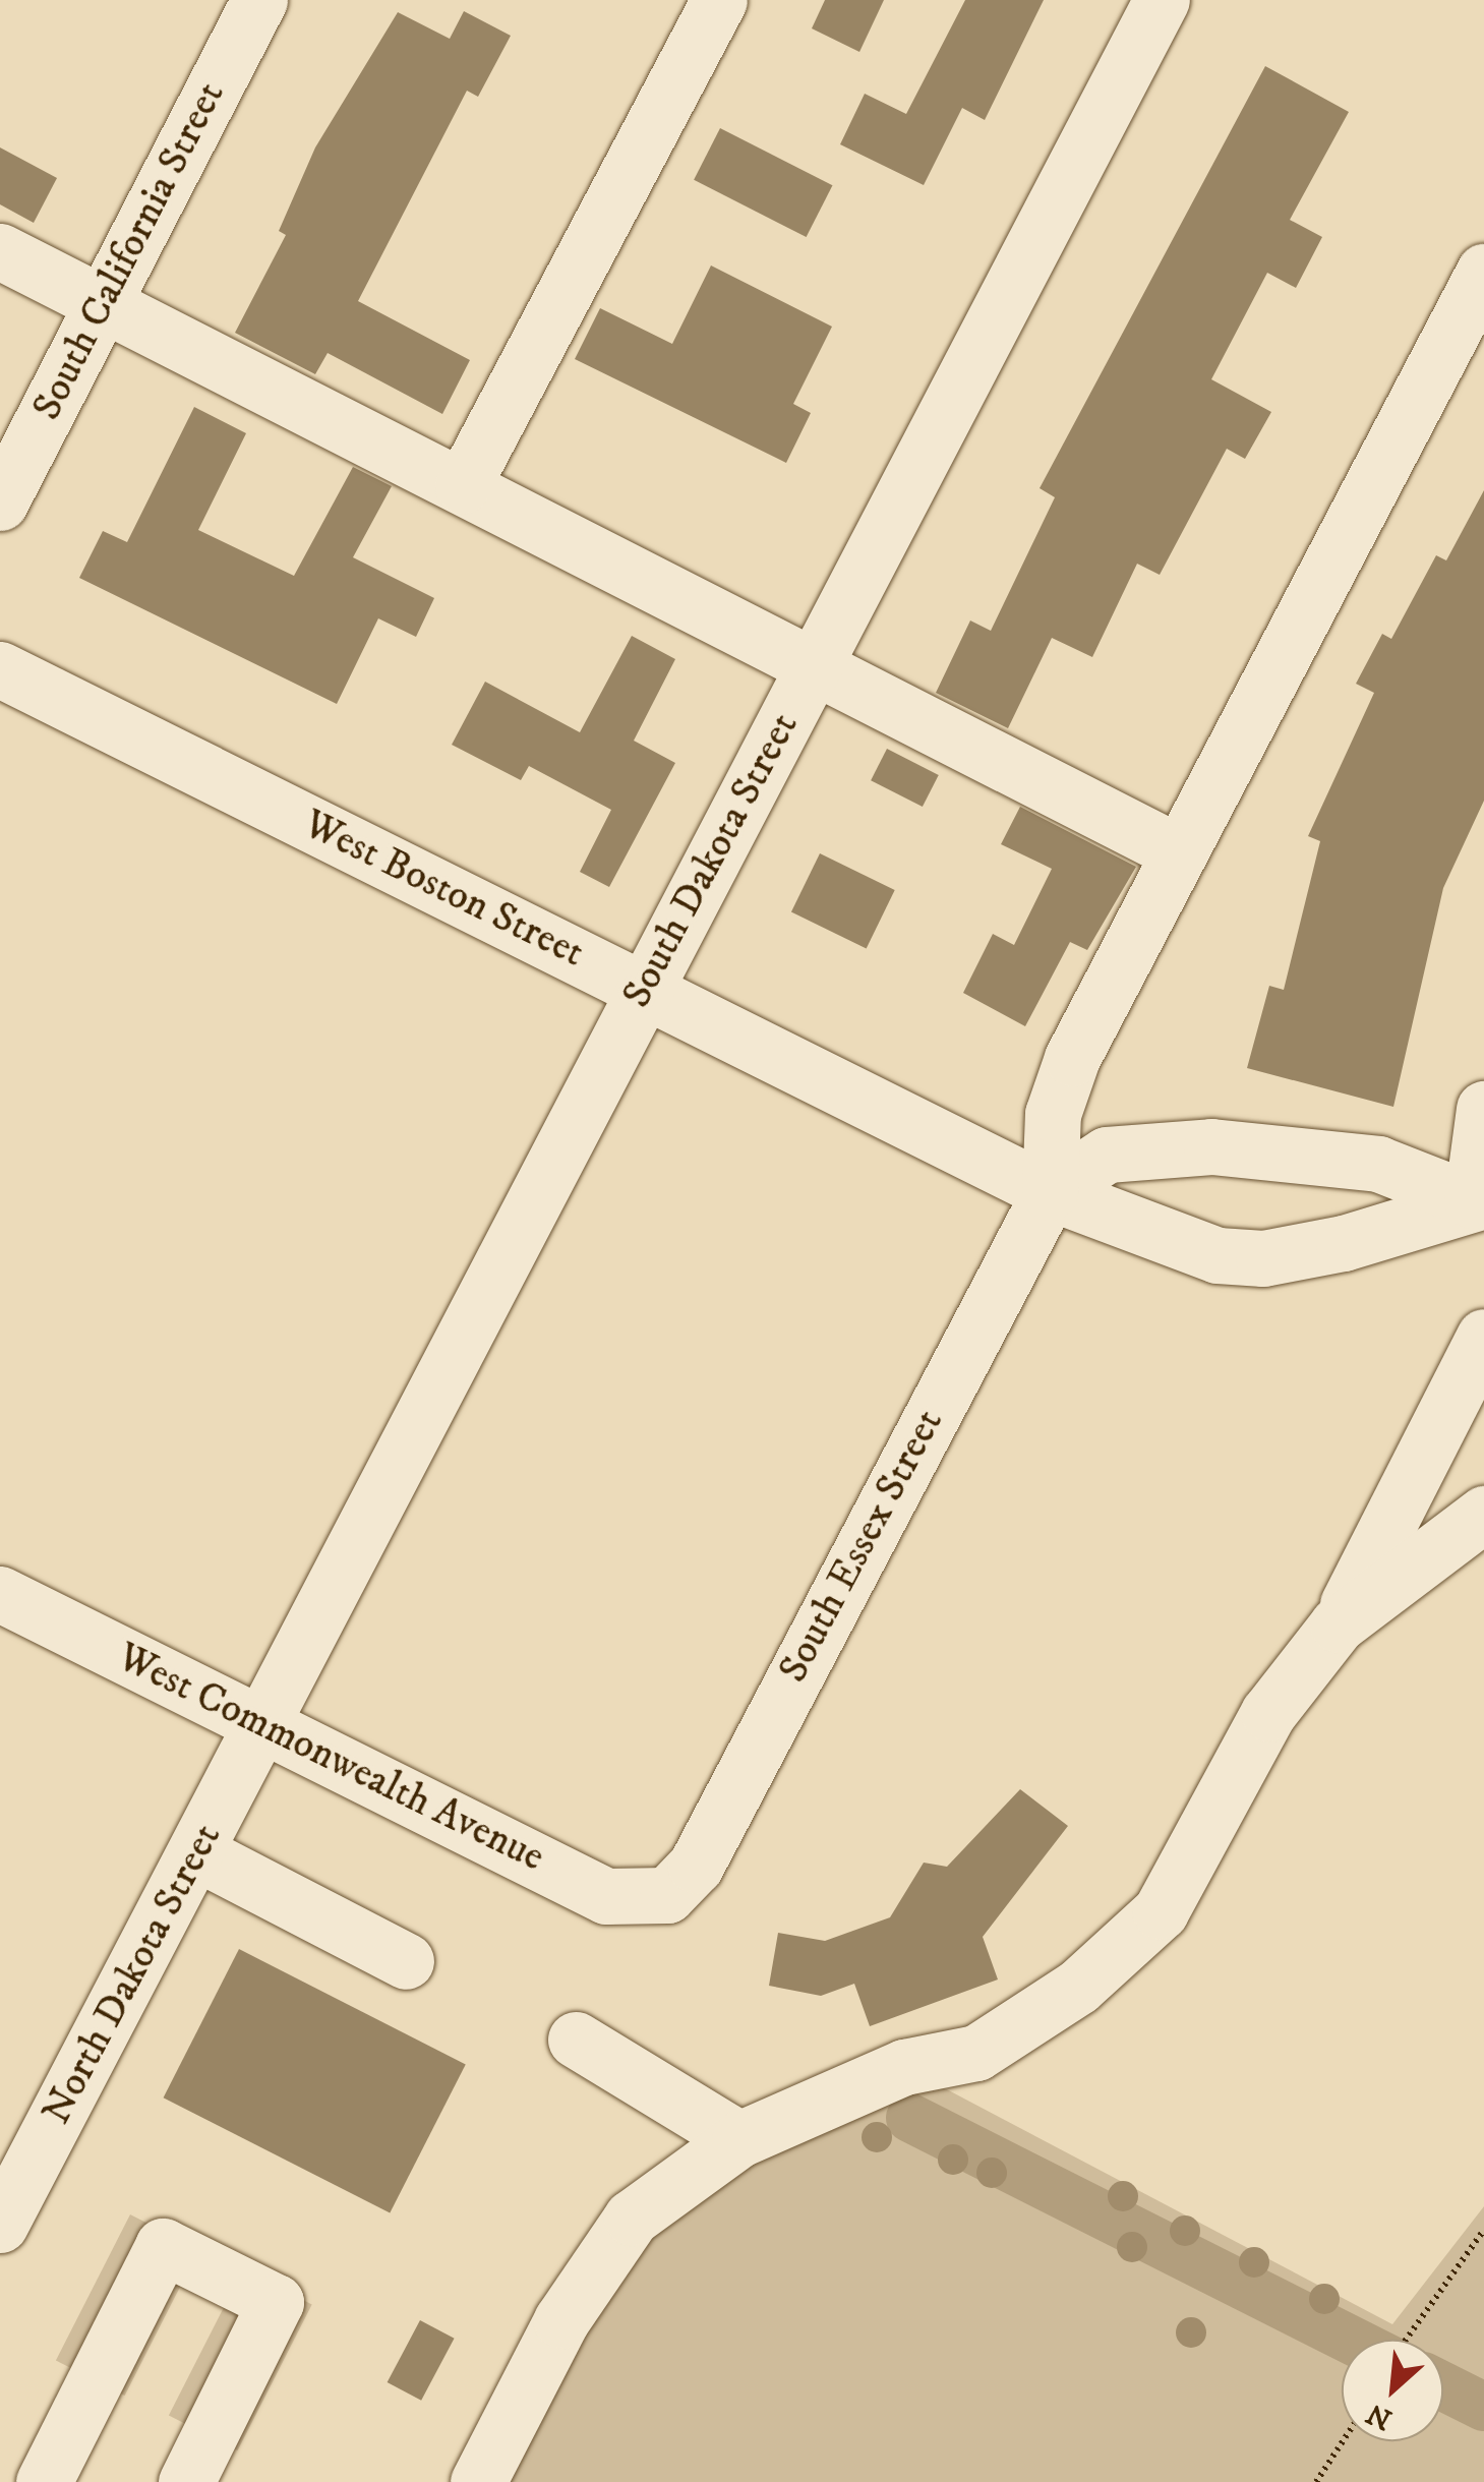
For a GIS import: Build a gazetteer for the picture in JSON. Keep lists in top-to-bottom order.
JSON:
{
  "streets": {
    "street": [
      "South California Street",
      "South Dakota Street",
      "West Boston Street",
      "South Essex Street",
      "West Commonwealth Avenue",
      "North Dakota Street"
    ]
  },
  "crossings": [
    ["South Dakota Street", "West Boston Street"],
    ["South Dakota Street", "West Commonwealth Avenue"],
    ["South Dakota Street", "North Dakota Street"],
    ["West Boston Street", "South Essex Street"],
    ["South Essex Street", "West Commonwealth Avenue"],
    ["West Commonwealth Avenue", "North Dakota Street"]
  ],
  "north": "bottom left"
}
